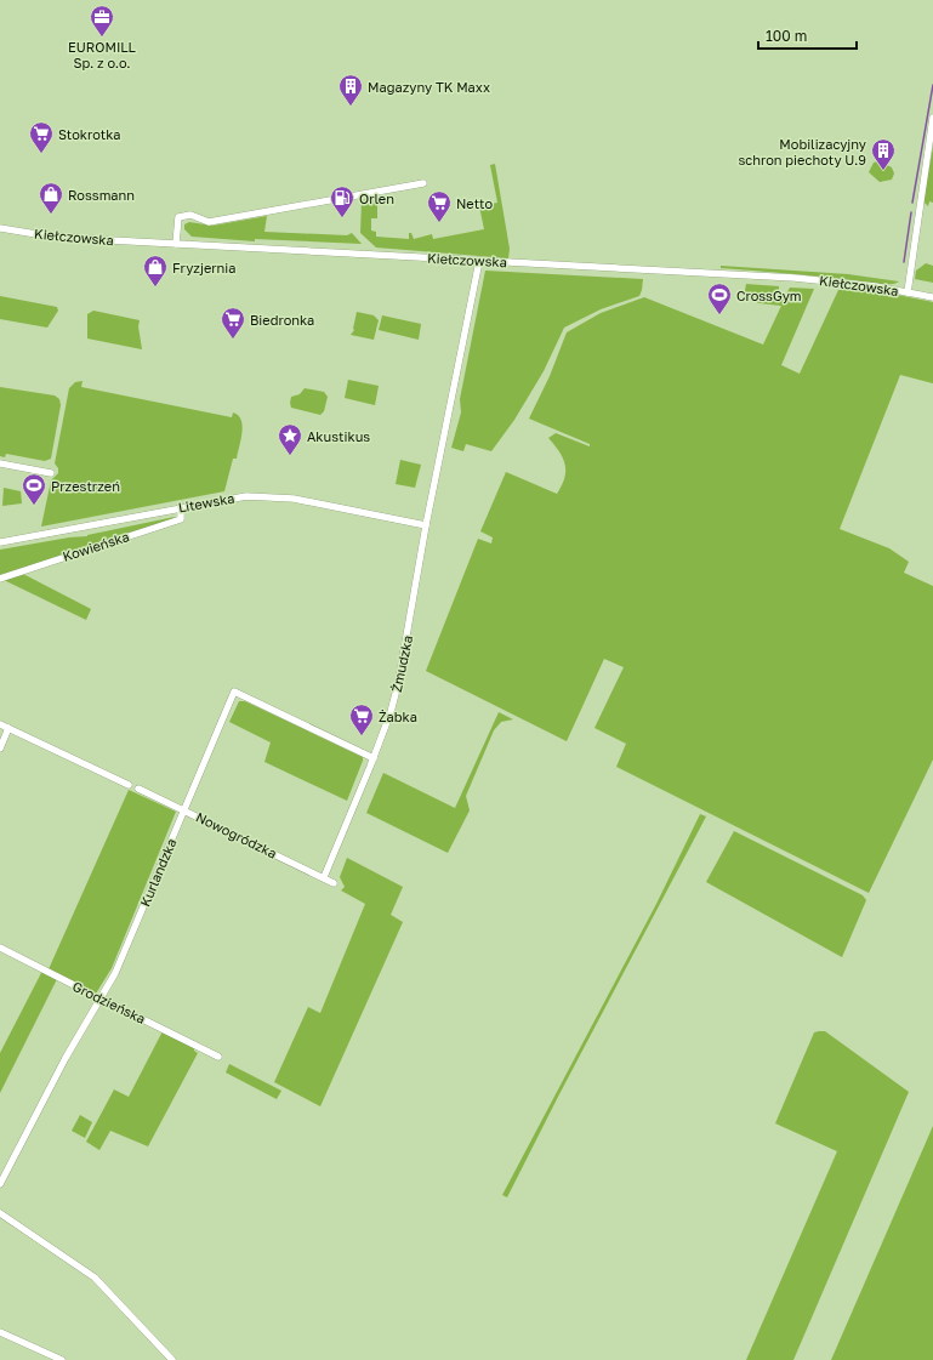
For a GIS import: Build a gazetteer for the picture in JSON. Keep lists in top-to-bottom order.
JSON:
{
  "streets": {
    "street": [
      "Kiełczowska",
      "Litewska",
      "Kowieńska",
      "Żmudzka",
      "Nowogródzka",
      "Kurlandzka",
      "Grodzieńska"
    ]
  },
  "crossings": [
    ["Kiełczowska", "Żmudzka"],
    ["Litewska", "Kowieńska"],
    ["Litewska", "Żmudzka"],
    ["Żmudzka", "Nowogródzka"],
    ["Żmudzka", "Kurlandzka"],
    ["Nowogródzka", "Kurlandzka"],
    ["Kurlandzka", "Grodzieńska"]
  ],
  "places": {
    "office": ["EUROMILL Sp. z o.o."],
    "building": ["Magazyny TK Maxx", "Mobilizacyjny schron piechoty U.9"],
    "supermarket": [
      "Stokrotka",
      "Netto",
      "Biedronka",
      "Żabka"
    ],
    "shop": ["Rossmann", "Fryzjernia"],
    "fuel station": ["Orlen"],
    "sports": ["CrossGym", "Przestrzeń"],
    "place": ["Akustikus"]
  },
  "scale_bar": "100 m"
}
